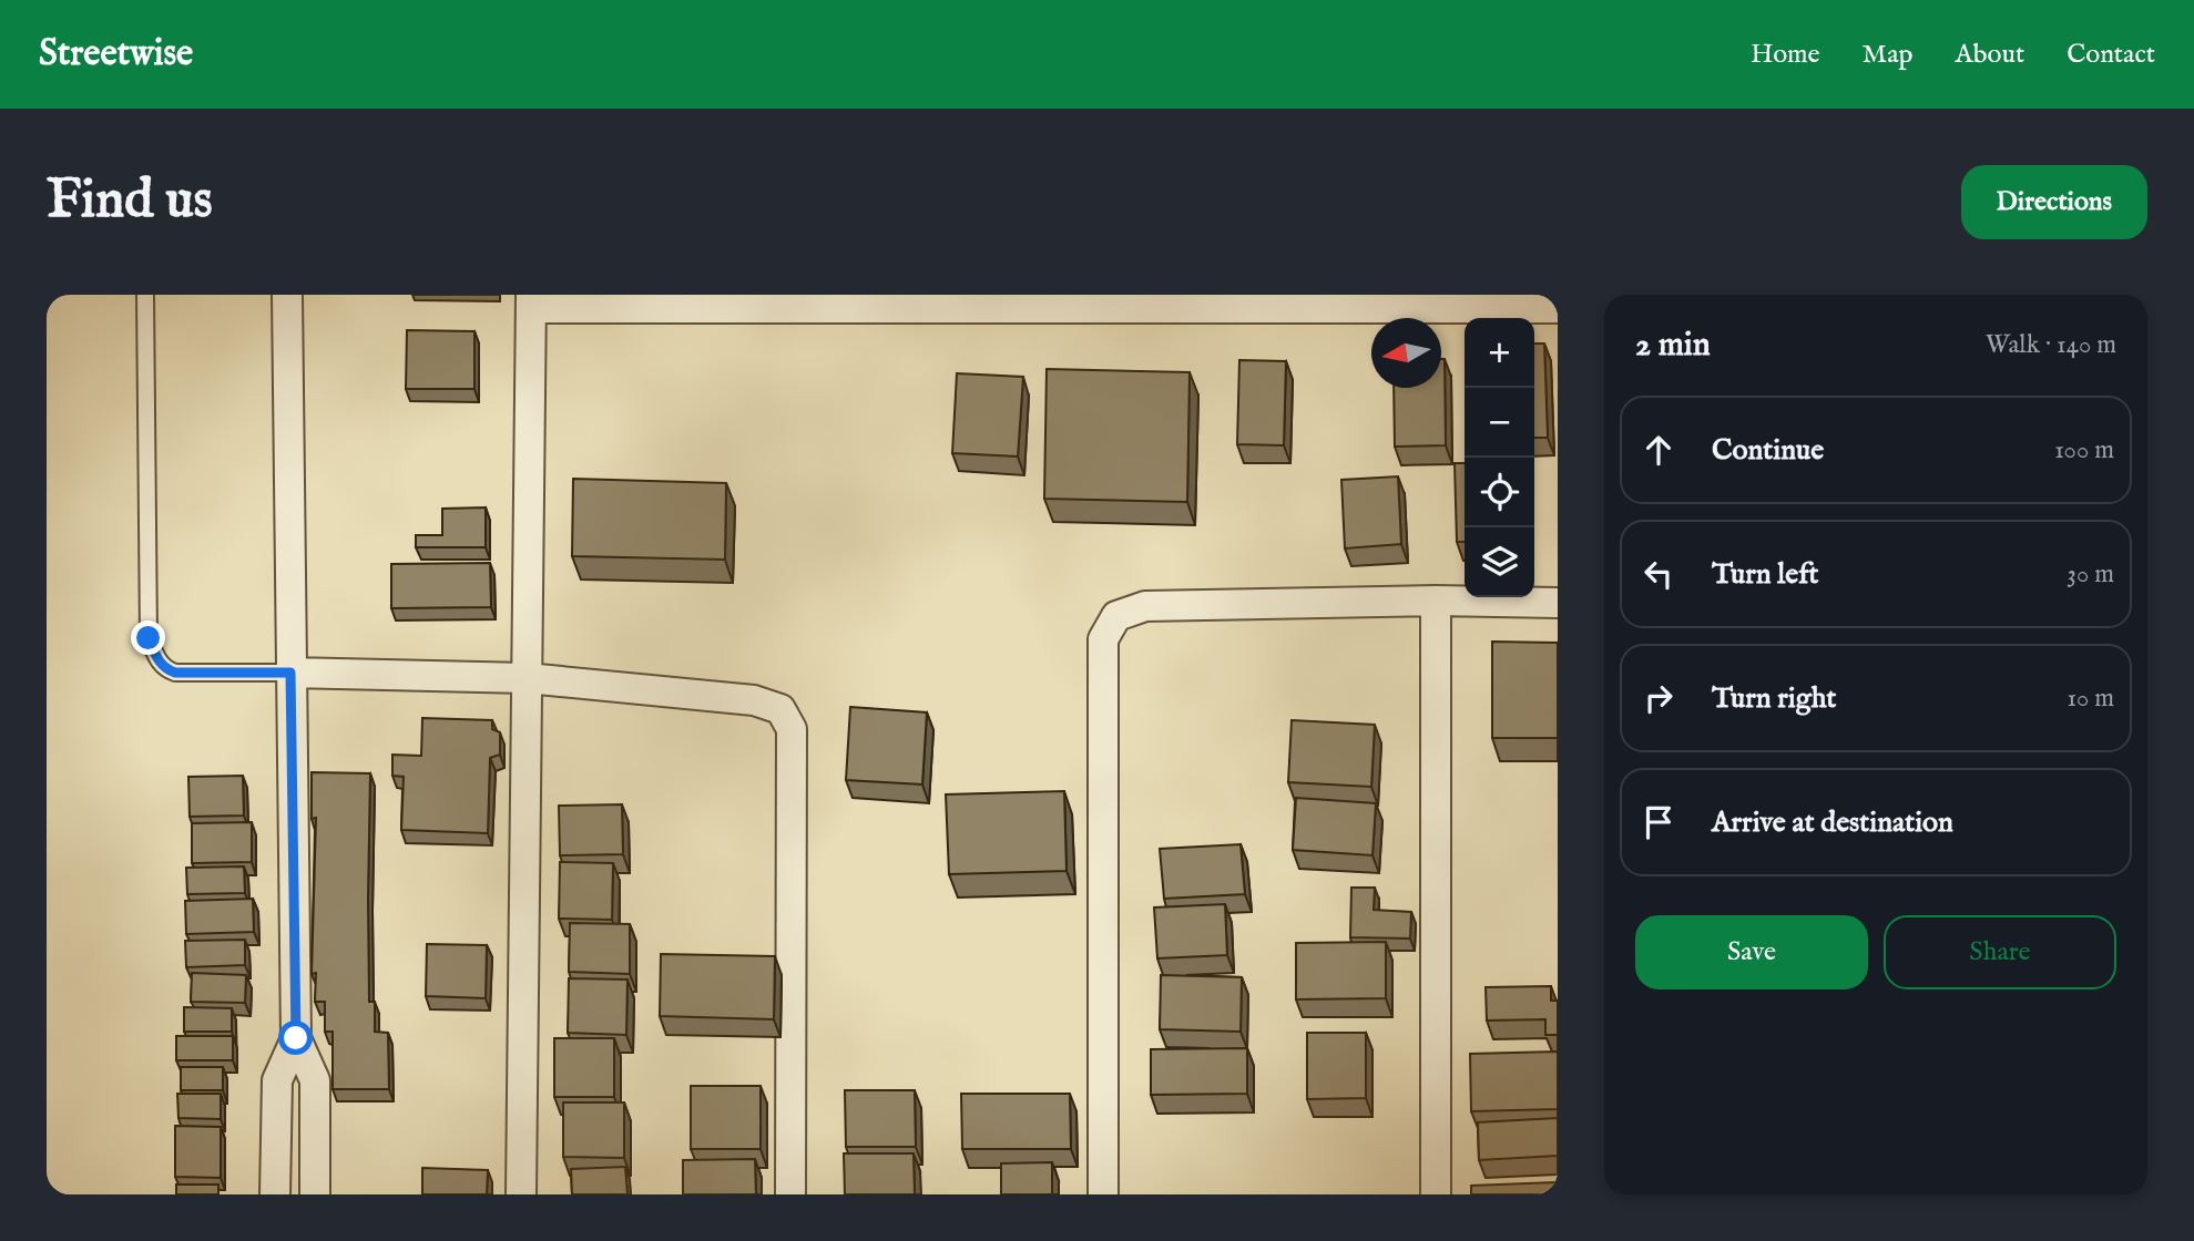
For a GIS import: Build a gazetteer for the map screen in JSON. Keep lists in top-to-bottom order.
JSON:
{
  "north": "left",
  "page": {
    "header": "Streetwise",
    "nav": [
      "Home",
      "Map",
      "About",
      "Contact"
    ],
    "buttons": [
      "Directions",
      ["Save", "Share"]
    ],
    "title": "Find us",
    "heading": ["2 min", "Walk · 140 m"],
    "map_buttons": ["+", "−"],
    "list": [
      ["Continue", "100 m"],
      ["Turn left", "30 m"],
      ["Turn right", "10 m"],
      "Arrive at destination"
    ]
  }
}
